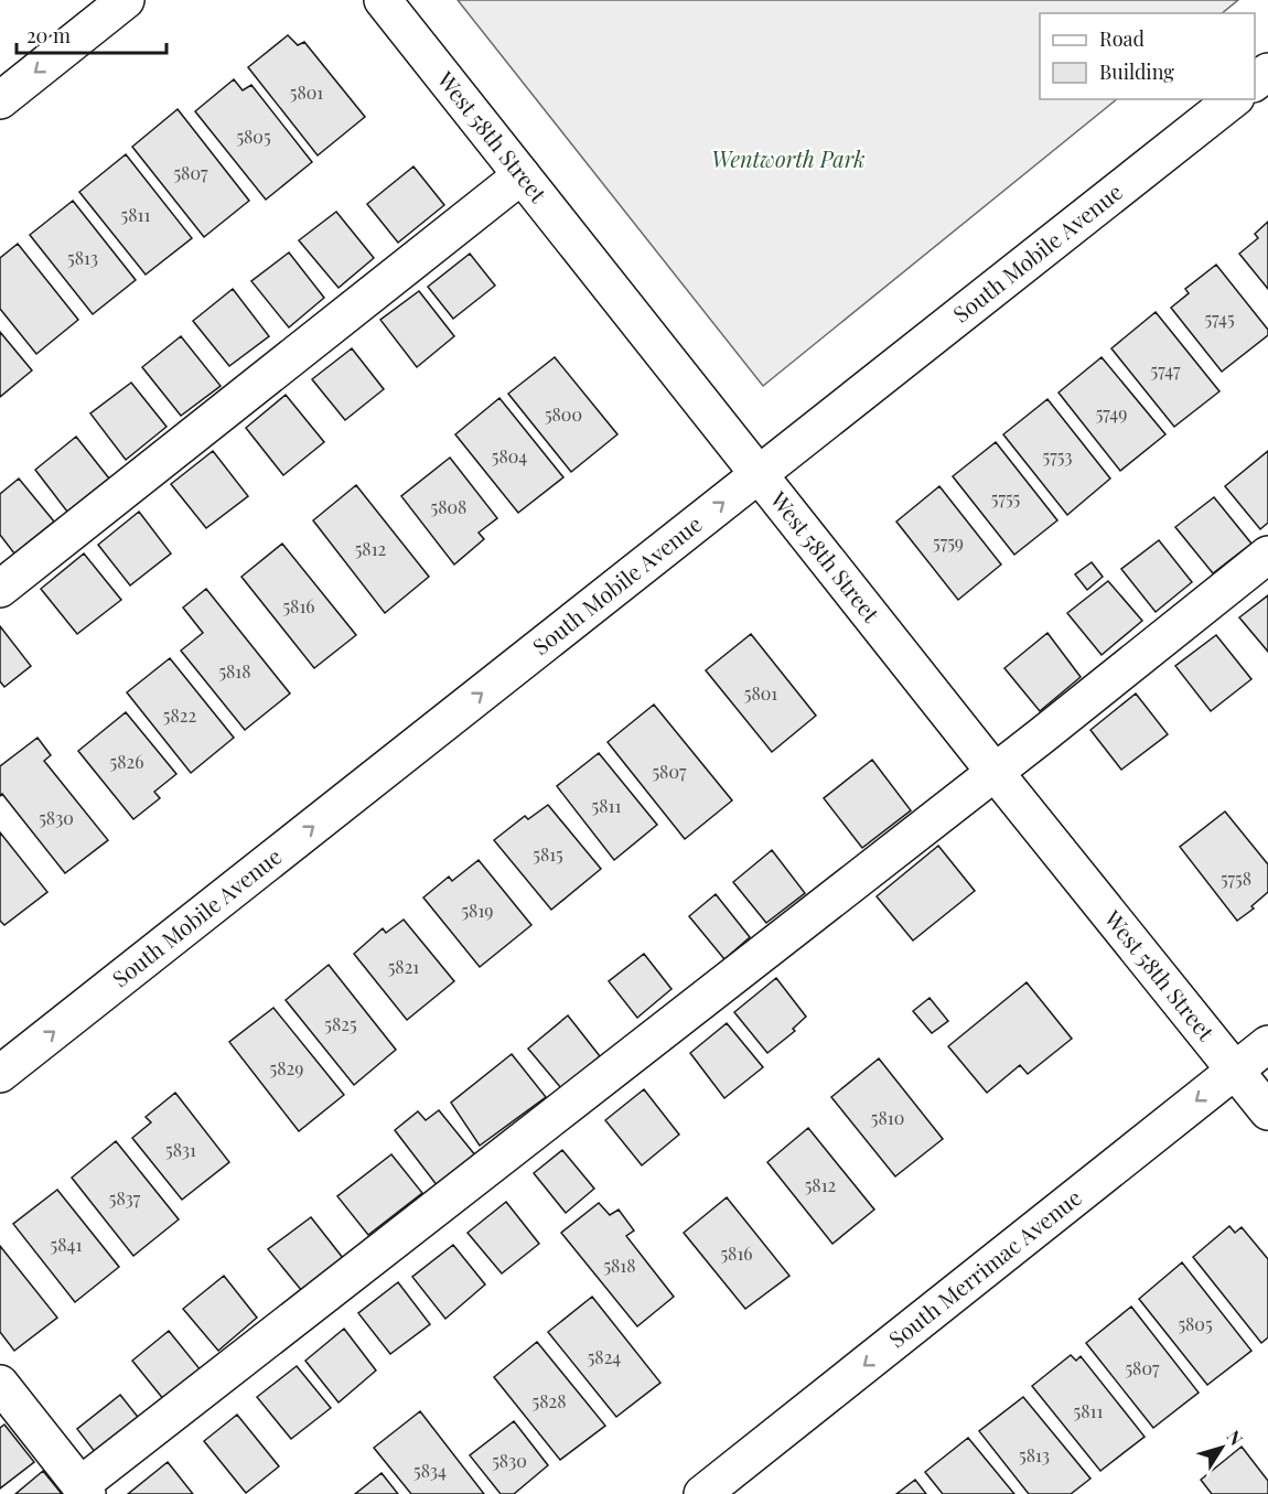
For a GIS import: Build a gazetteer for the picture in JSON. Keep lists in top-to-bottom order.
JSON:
{
  "streets": {
    "street": ["West 58th Street", "South Mobile Avenue", "South Merrimac Avenue"]
  },
  "crossings": [
    ["West 58th Street", "South Mobile Avenue"],
    ["West 58th Street", "South Merrimac Avenue"]
  ],
  "one_way": ["South Mobile Avenue", "South Merrimac Avenue"],
  "parks": ["Wentworth Park"],
  "house_numbers": [
    "5801",
    "5805",
    "5807",
    "5811",
    "5813",
    "5745",
    "5747",
    "5749",
    "5800",
    "5804",
    "5753",
    "5755",
    "5808",
    "5759",
    "5812",
    "5816",
    "5818",
    "5801",
    "5822",
    "5826",
    "5807",
    "5811",
    "5830",
    "5815",
    "5758",
    "5819",
    "5821",
    "5825",
    "5829",
    "5810",
    "5831",
    "5812",
    "5837",
    "5841",
    "5816",
    "5818",
    "5805",
    "5824",
    "5807",
    "5828",
    "5811",
    "5813",
    "5830",
    "5834"
  ],
  "legend": ["Road", "Building"],
  "scale_bar": "20 m",
  "north": "top right"
}
